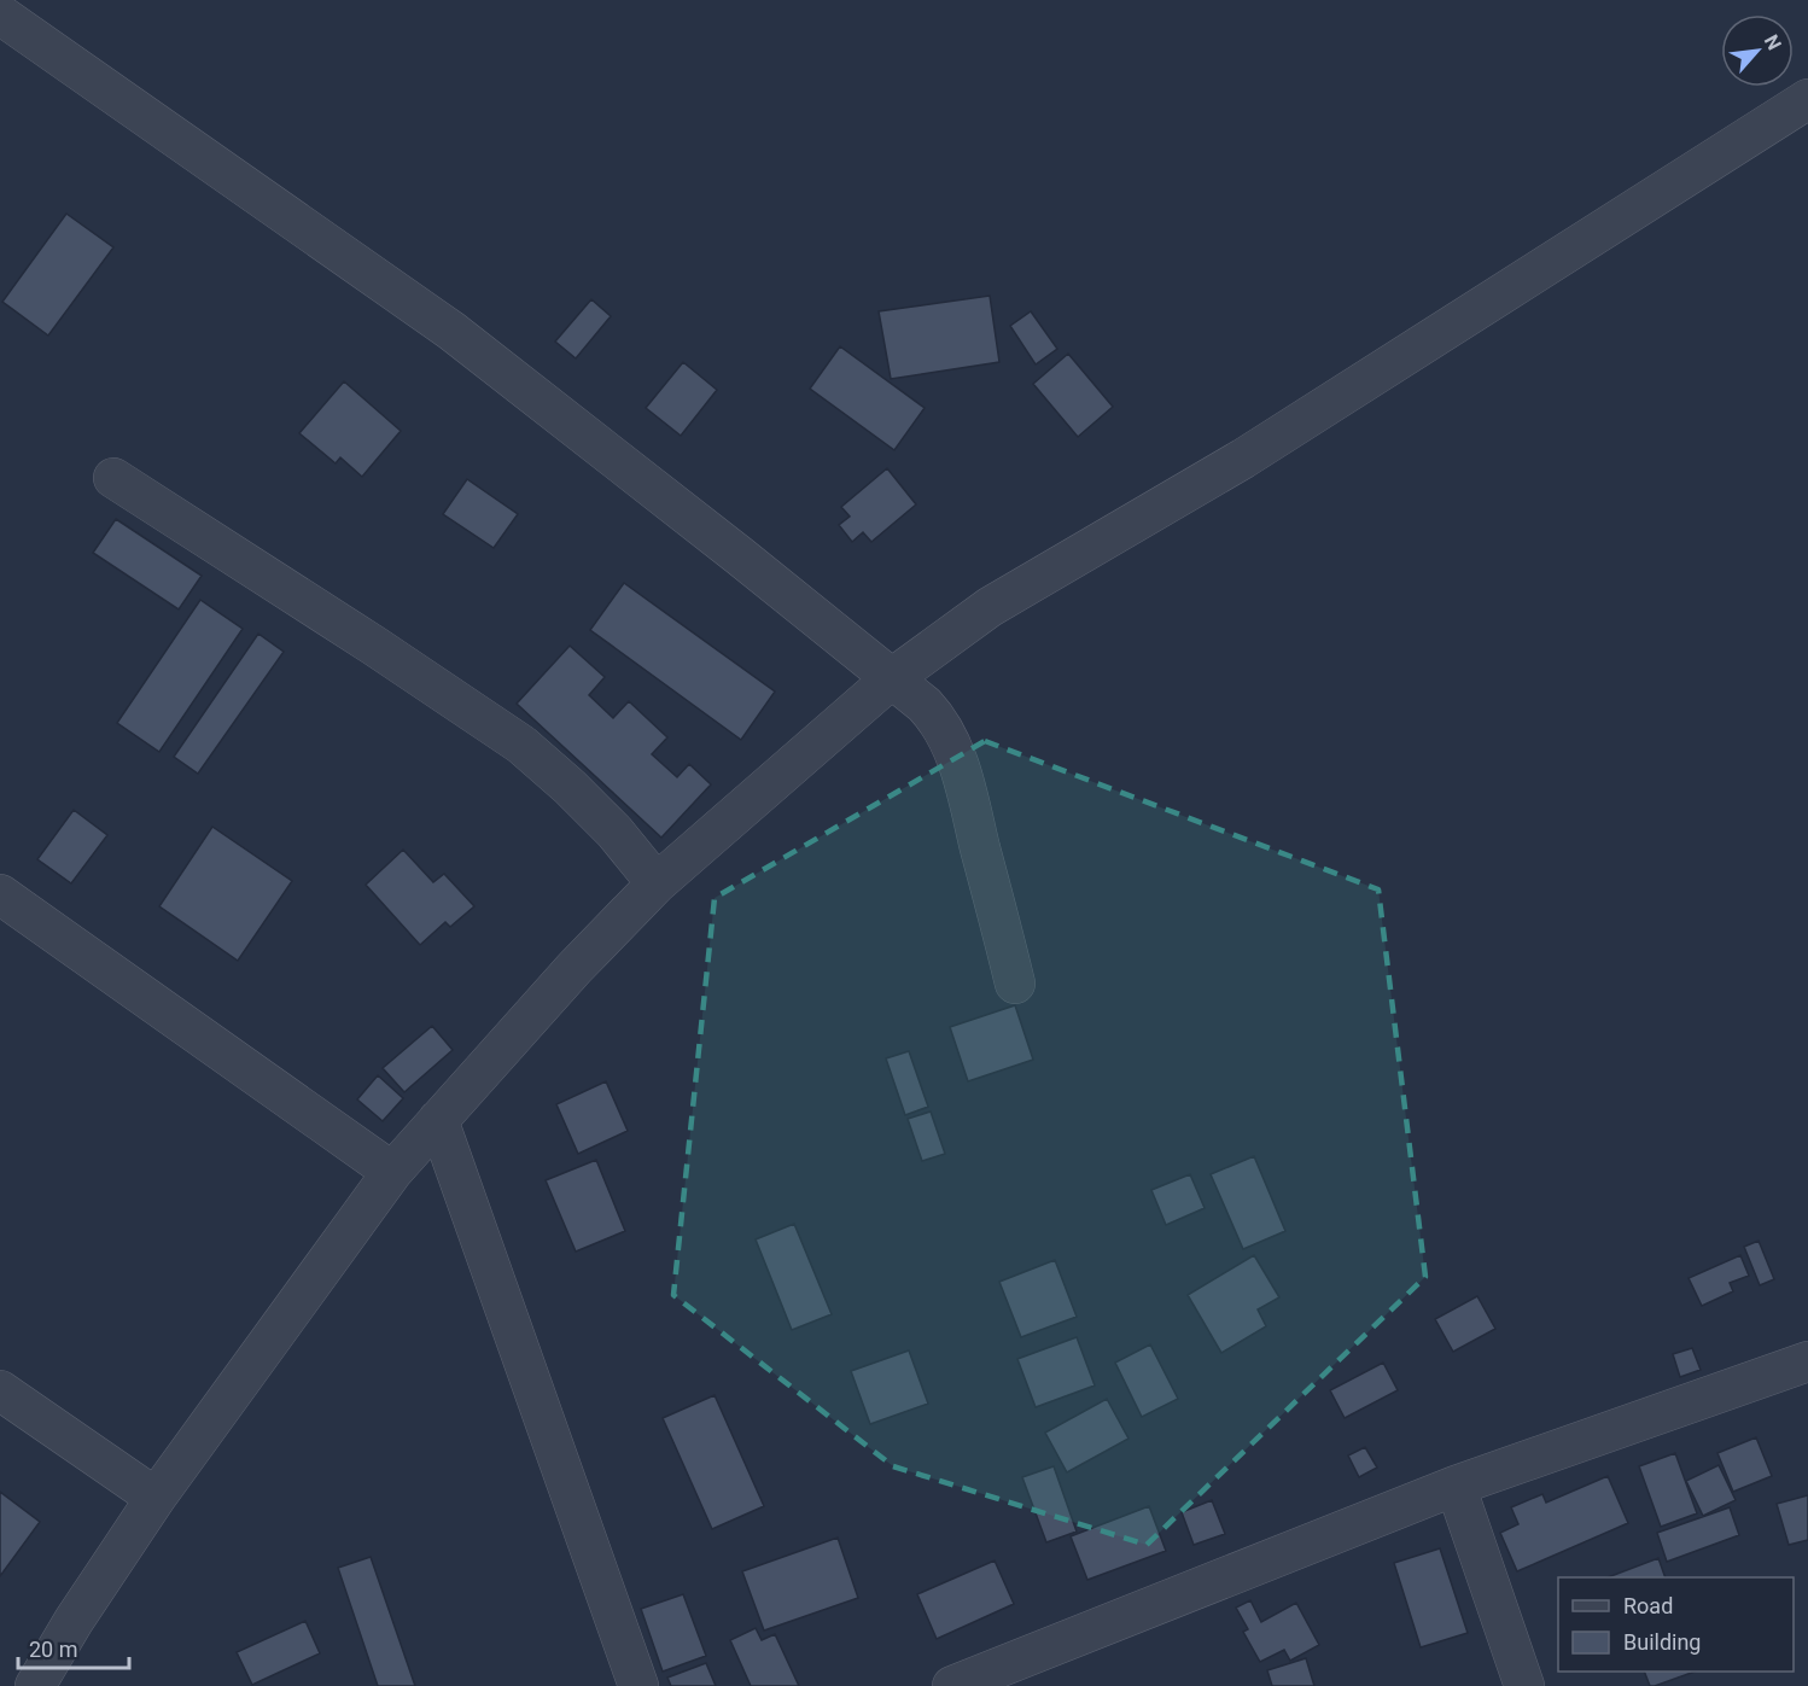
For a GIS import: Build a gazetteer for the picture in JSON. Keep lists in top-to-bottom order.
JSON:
{
  "legend": ["Road", "Building"],
  "scale_bar": "20 m",
  "north": "top right"
}
